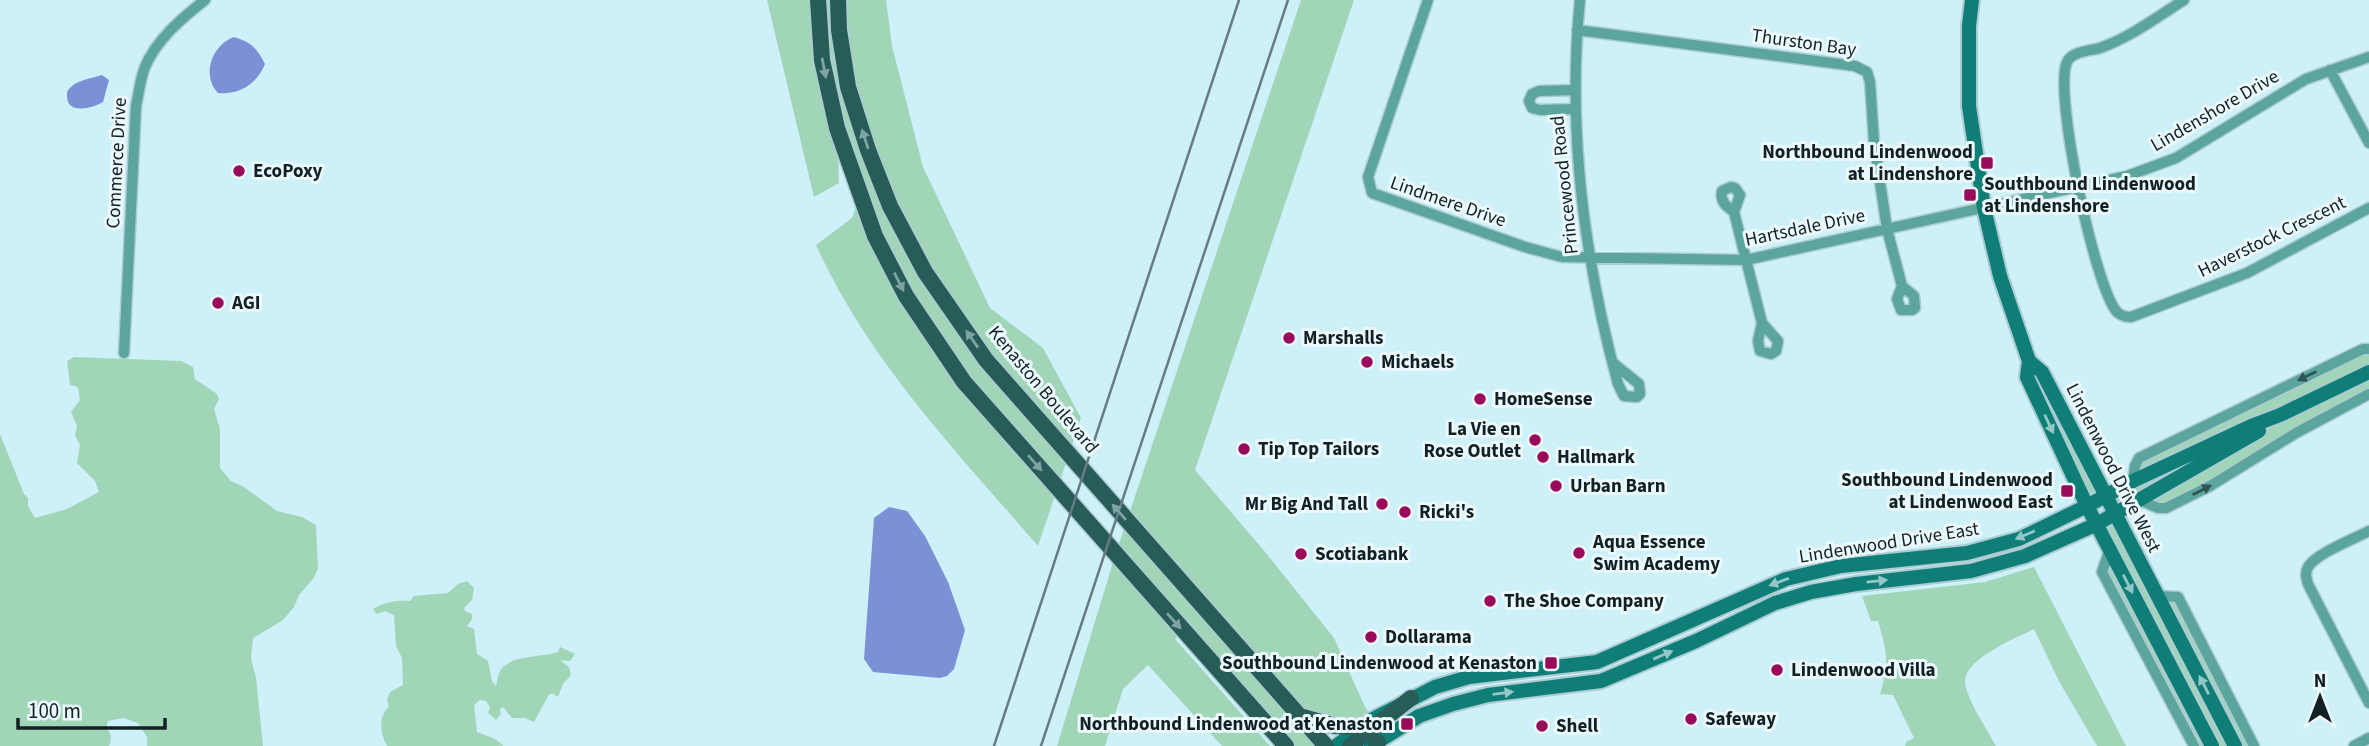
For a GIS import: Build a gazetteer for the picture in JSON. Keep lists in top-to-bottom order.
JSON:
{
  "streets": {
    "main road": ["Kenaston Boulevard"],
    "street": [
      "Thurston Bay",
      "Lindenshore Drive",
      "Commerce Drive",
      "Princewood Road",
      "Lindmere Drive",
      "Hartsdale Drive",
      "Haverstock Crescent",
      "Lindenwood Drive West",
      "Lindenwood Drive East"
    ]
  },
  "crossings": [
    ["Thurston Bay", "Princewood Road"],
    ["Thurston Bay", "Hartsdale Drive"],
    ["Lindenshore Drive", "Hartsdale Drive"],
    ["Lindenshore Drive", "Haverstock Crescent"],
    ["Lindenshore Drive", "Lindenwood Drive West"],
    ["Princewood Road", "Lindmere Drive"],
    ["Princewood Road", "Hartsdale Drive"],
    ["Lindmere Drive", "Hartsdale Drive"],
    ["Hartsdale Drive", "Lindenwood Drive West"],
    ["Lindenwood Drive West", "Lindenwood Drive East"]
  ],
  "places": {
    "transit": [
      "Northbound Lindenwood at Lindenshore",
      "Southbound Lindenwood at Lindenshore",
      "Southbound Lindenwood at Lindenwood East",
      "Southbound Lindenwood at Kenaston",
      "Northbound Lindenwood at Kenaston"
    ],
    "other": [
      "EcoPoxy",
      "AGI",
      "Marshalls",
      "Michaels",
      "HomeSense",
      "La Vie en Rose Outlet",
      "Tip Top Tailors",
      "Hallmark",
      "Urban Barn",
      "Mr Big And Tall",
      "Ricki's",
      "Aqua Essence Swim Academy",
      "Scotiabank",
      "The Shoe Company",
      "Dollarama",
      "Lindenwood Villa",
      "Safeway",
      "Shell"
    ]
  },
  "scale_bar": "100 m",
  "north": "top"
}
